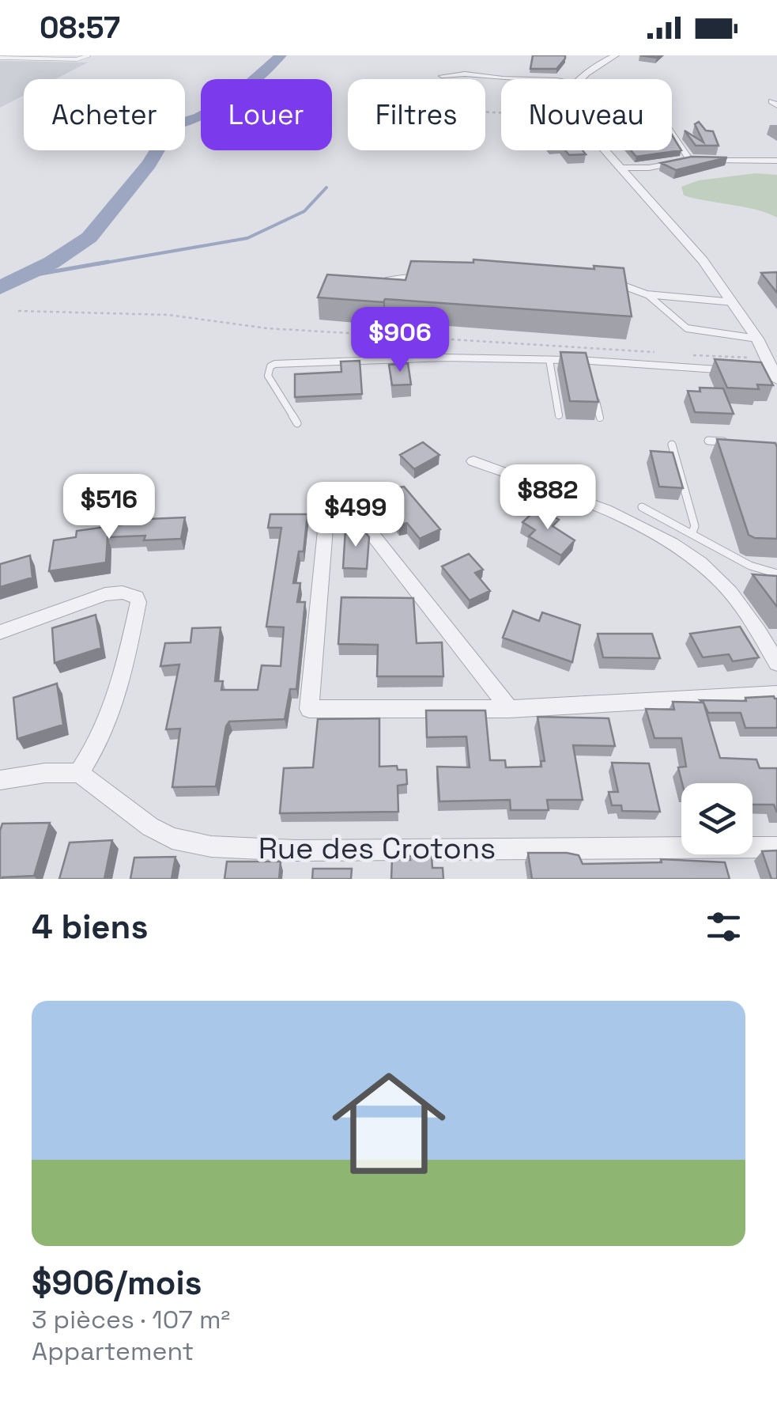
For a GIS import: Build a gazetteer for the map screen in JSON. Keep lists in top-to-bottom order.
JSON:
{
  "streets": {
    "street": ["Rue des Crotons"]
  },
  "page": {
    "status": "08:57",
    "chip": [
      "Acheter",
      "Louer",
      "Filtres",
      "Nouveau"
    ],
    "price": [
      "$906",
      "$882",
      "$516",
      "$499"
    ],
    "heading": "4 biens",
    "list": [
      {
        "name": "$906/mois",
        "note": "3 pièces · 107 m² · Appartement"
      }
    ]
  }
}
